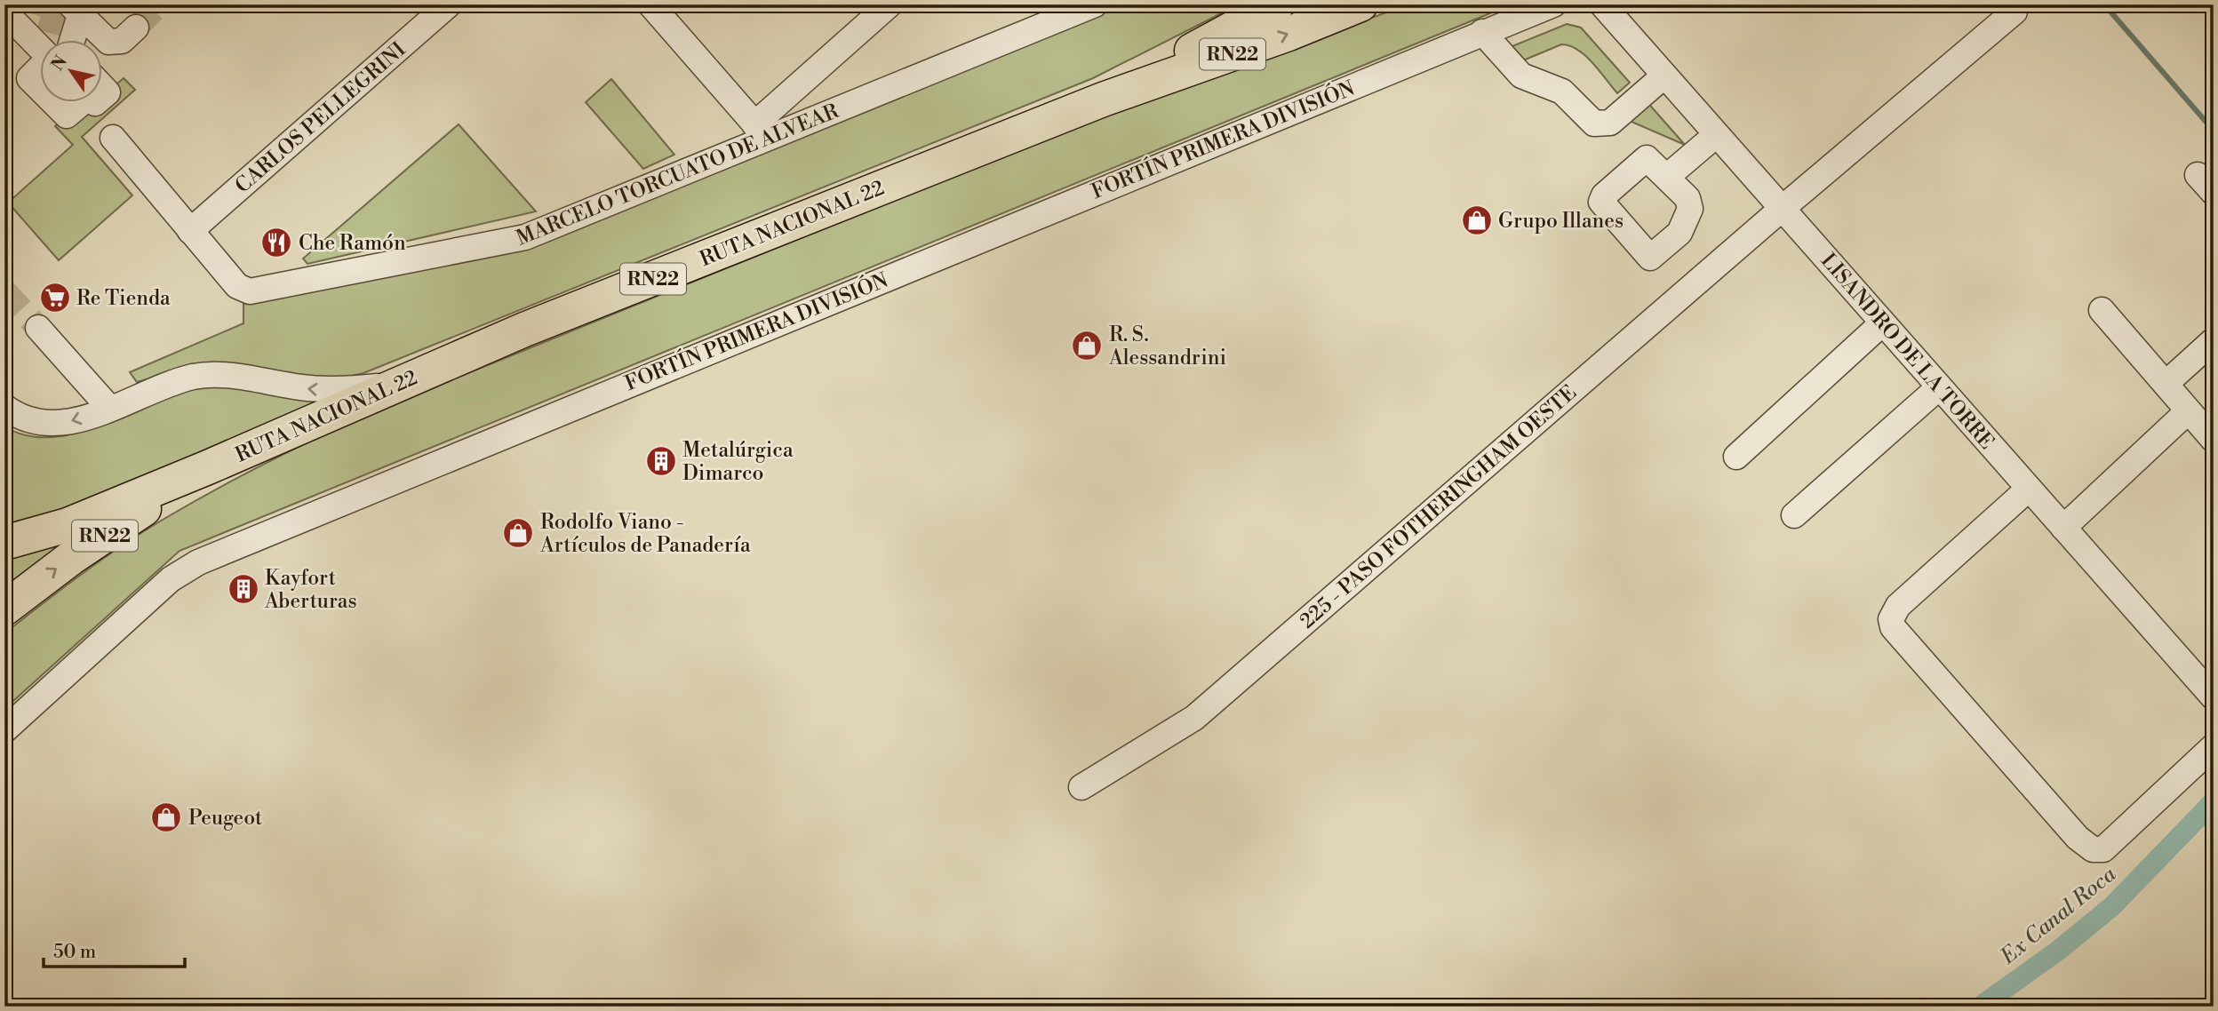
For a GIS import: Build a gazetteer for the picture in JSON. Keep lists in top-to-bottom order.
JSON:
{
  "streets": {
    "highway": ["RN22", "RUTA NACIONAL 22"],
    "street": [
      "CARLOS PELLEGRINI",
      "FORTÍN PRIMERA DIVISIÓN",
      "MARCELO TORCUATO DE ALVEAR",
      "LISANDRO DE LA TORRE",
      "225 - PASO FOTHERINGHAM OESTE"
    ]
  },
  "crossings": [
    ["CARLOS PELLEGRINI", "MARCELO TORCUATO DE ALVEAR"],
    ["LISANDRO DE LA TORRE", "225 - PASO FOTHERINGHAM OESTE"]
  ],
  "water": ["Ex Canal Roca"],
  "places": {
    "shop": [
      "Grupo Illanes",
      "R. S. Alessandrini",
      "Rodolfo Viano - Artículos de Panadería",
      "Peugeot"
    ],
    "restaurant": ["Che Ramón"],
    "supermarket": ["Re Tienda"],
    "building": ["Metalúrgica Dimarco", "Kayfort Aberturas"]
  },
  "scale_bar": "50 m",
  "north": "top left"
}
